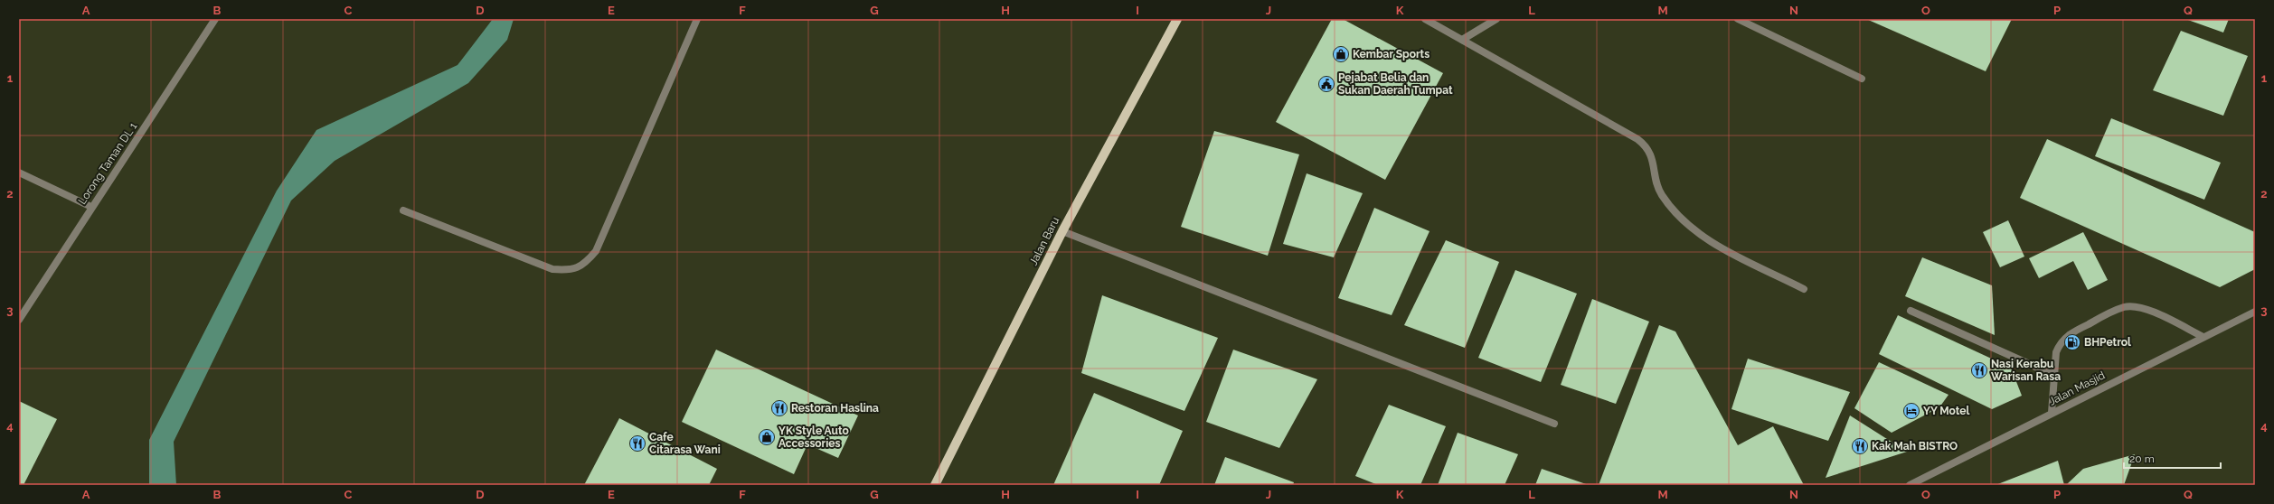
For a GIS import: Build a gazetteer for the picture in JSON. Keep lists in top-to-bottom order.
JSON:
{
  "streets": {
    "main road": ["Jalan Baru"],
    "street": ["Lorong Taman DL 1", "Jalan Masjid"]
  },
  "places": {
    "shop": ["Kembar Sports", "YK Style Auto Accessories"],
    "public building": ["Pejabat Belia dan Sukan Daerah Tumpat"],
    "fuel station": ["BHPetrol"],
    "restaurant": [
      "Nasi Kerabu Warisan Rasa",
      "Restoran Haslina",
      "Cafe Citarasa Wani",
      "Kak Mah BISTRO"
    ],
    "hotel": ["YY Motel"]
  },
  "scale_bar": "20 m",
  "grid": {
    "columns": [
      "A",
      "B",
      "C",
      "D",
      "E",
      "F",
      "G",
      "H",
      "I",
      "J",
      "K",
      "L",
      "M",
      "N",
      "O",
      "P",
      "Q"
    ],
    "rows": [
      "1",
      "2",
      "3",
      "4"
    ]
  }
}
